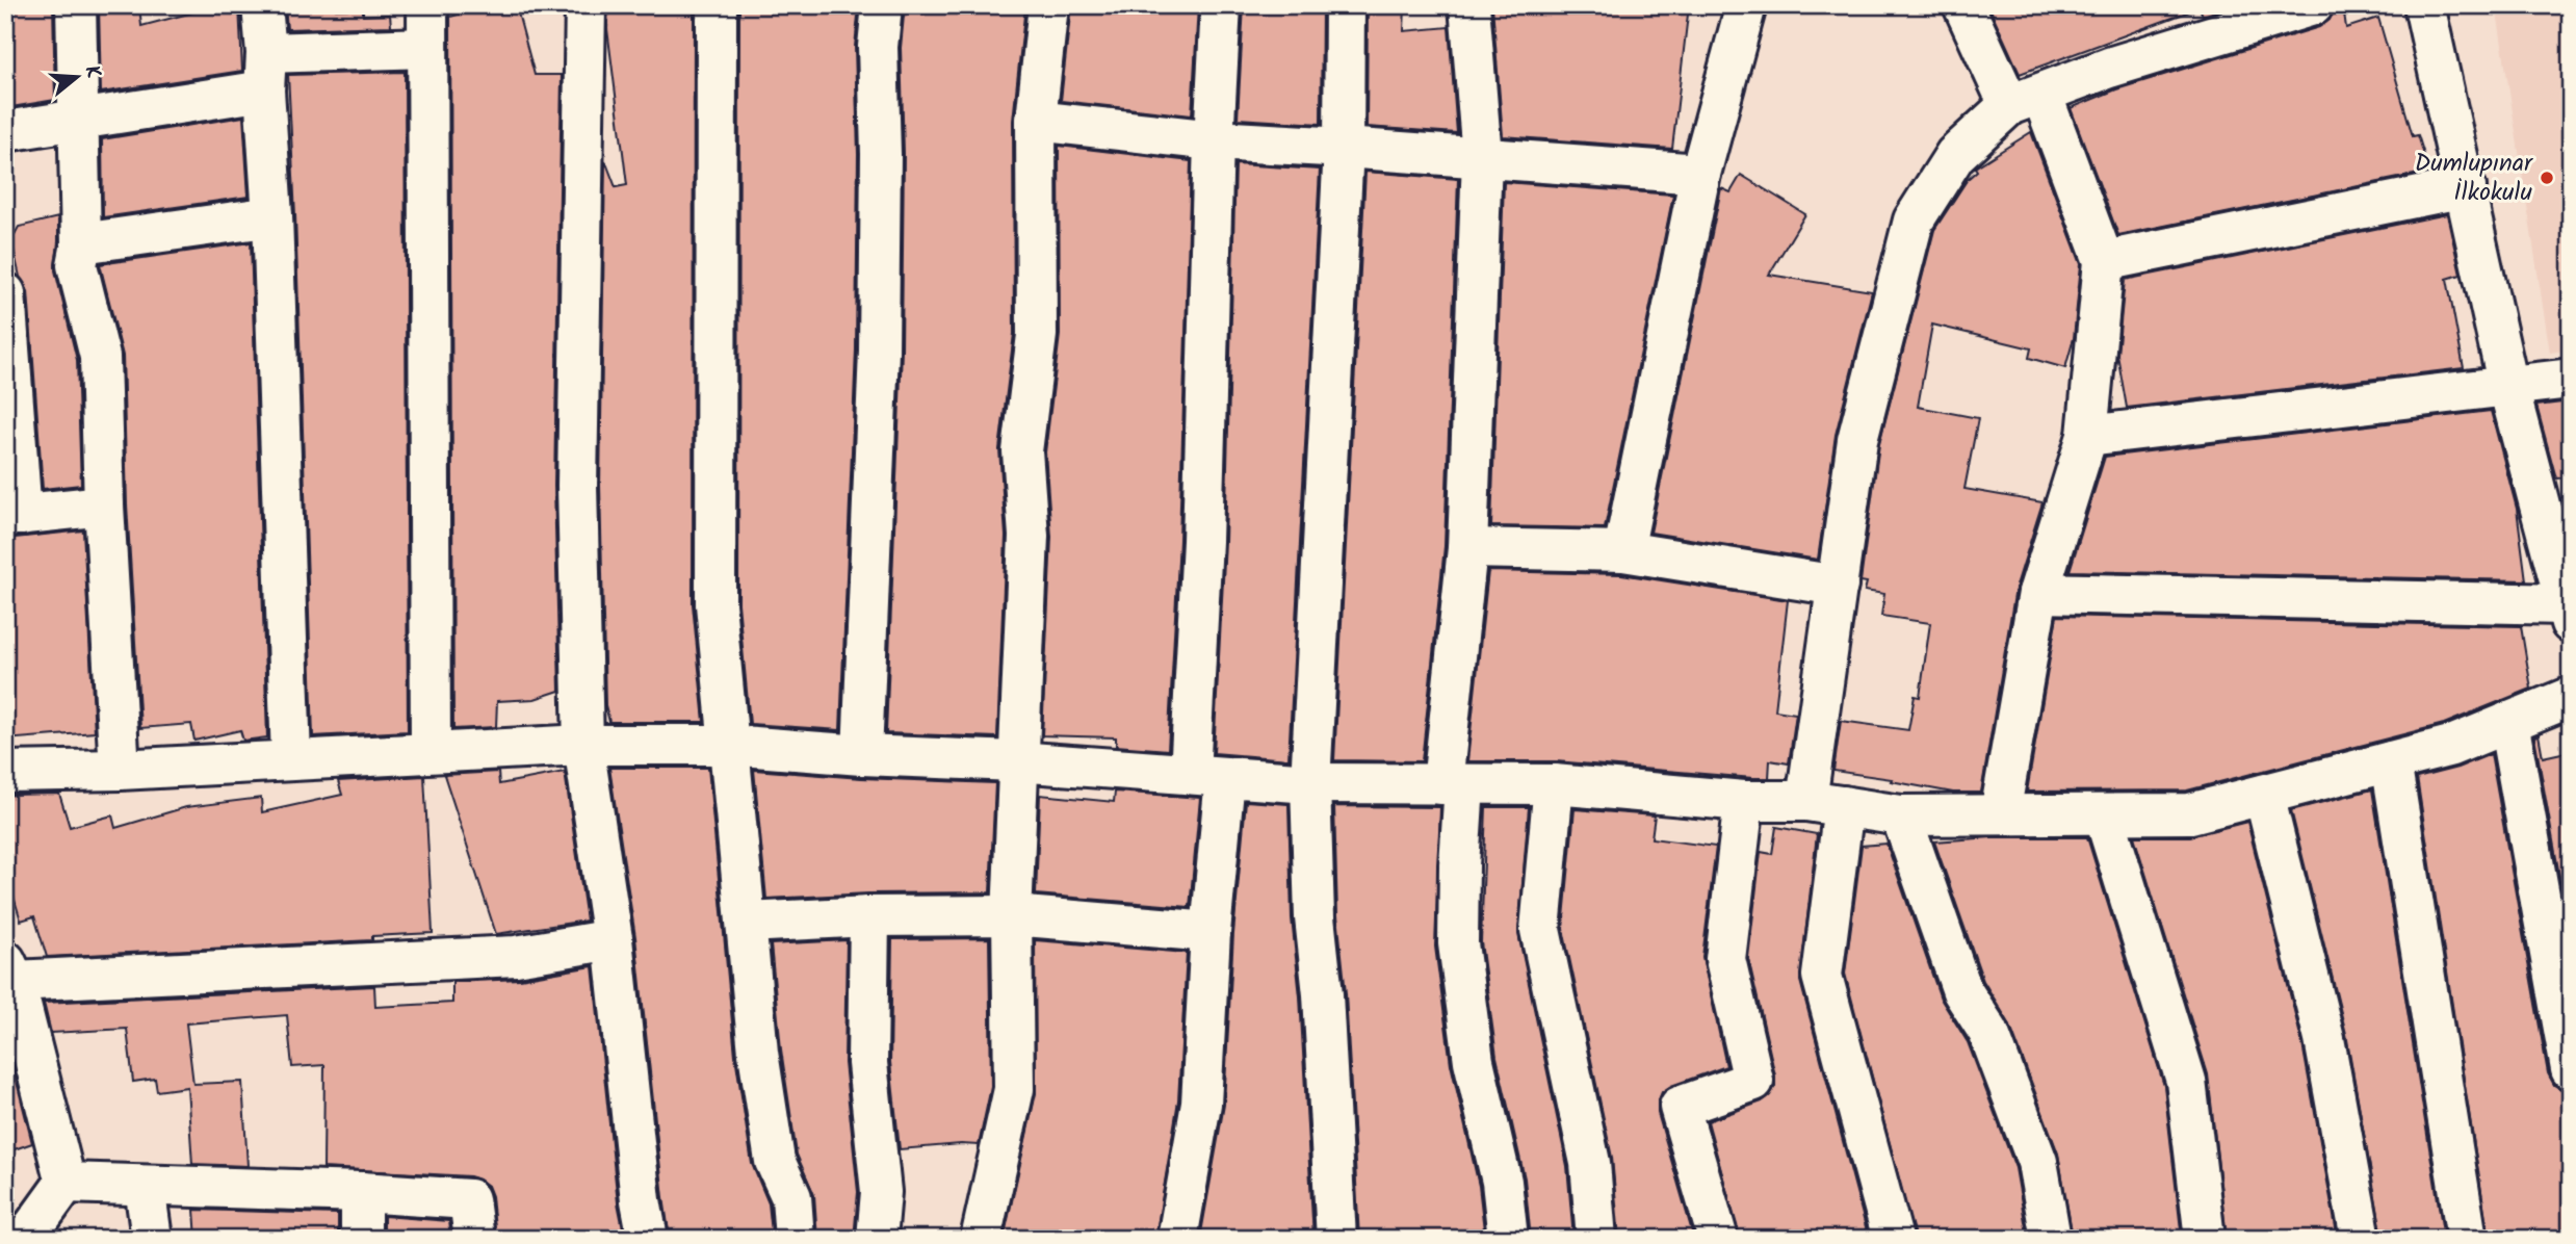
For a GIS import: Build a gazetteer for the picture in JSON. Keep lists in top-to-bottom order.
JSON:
{
  "places": ["Dumlupınar İlkokulu"],
  "north": "right"
}
